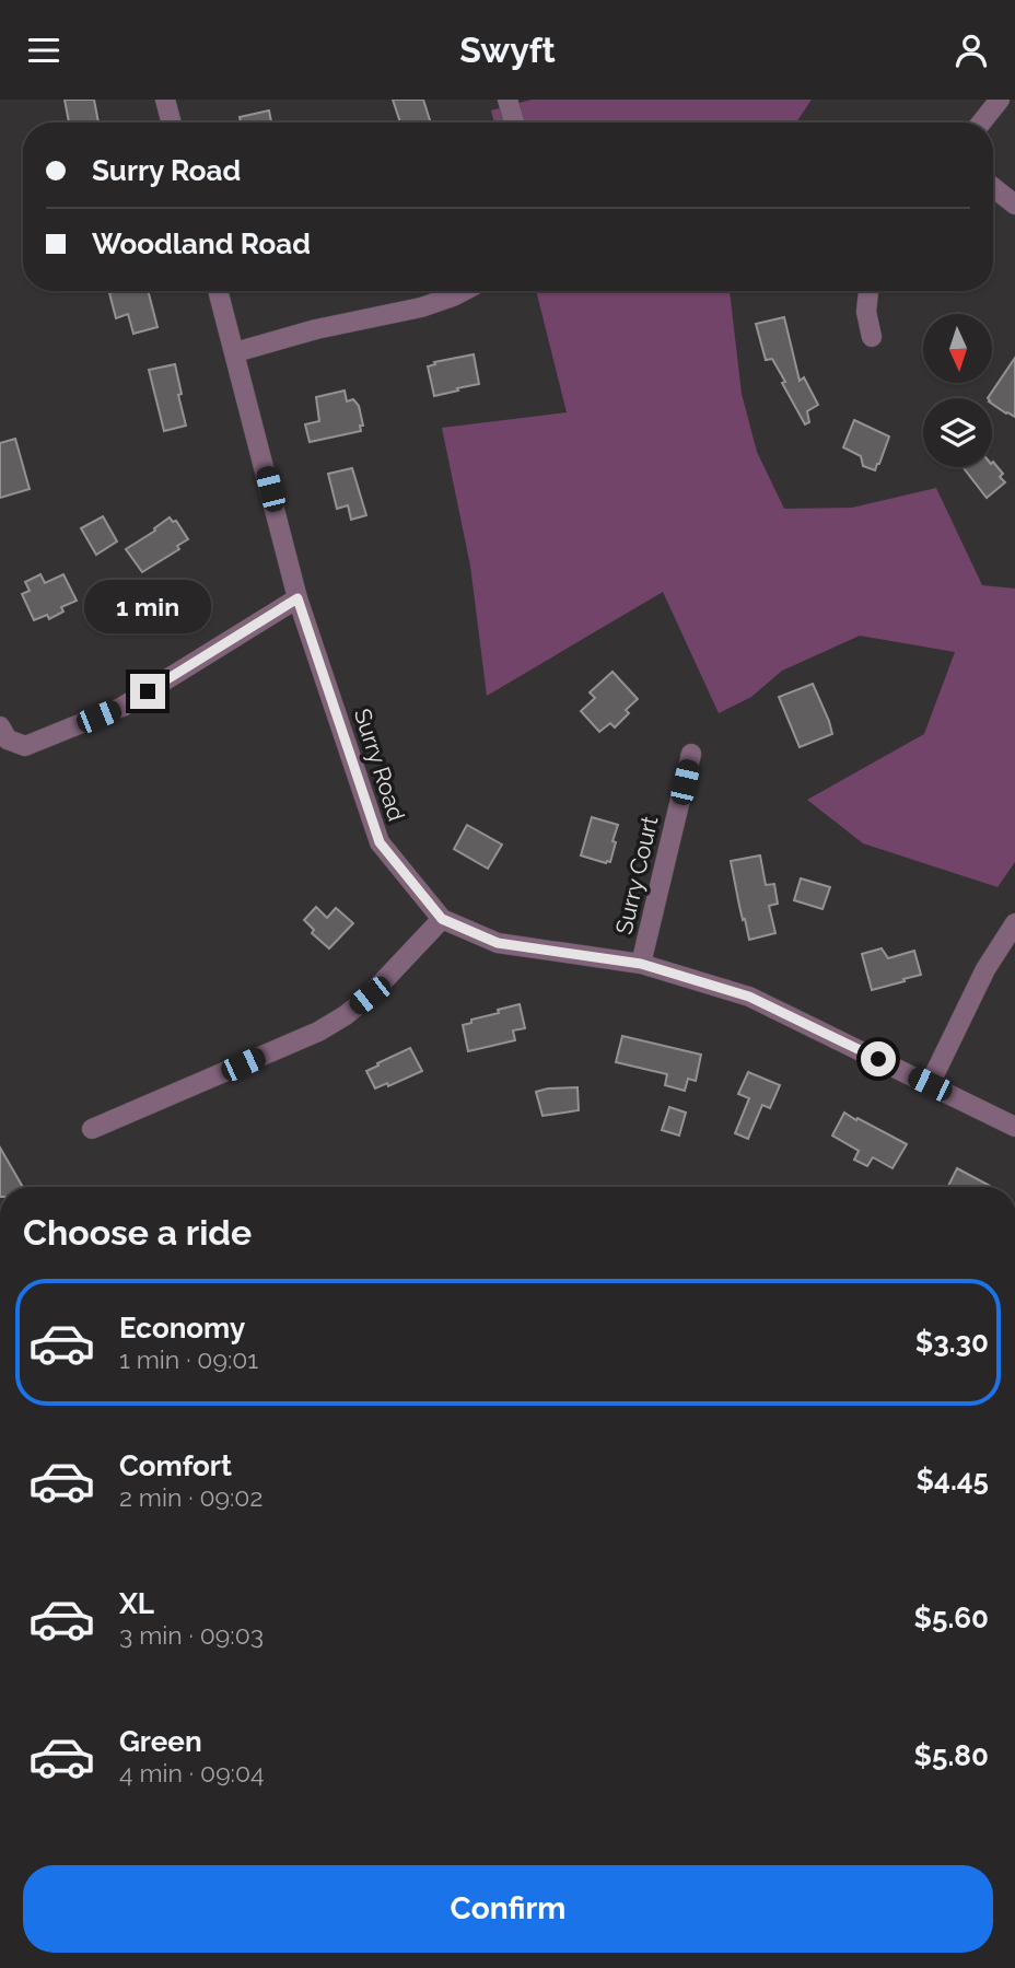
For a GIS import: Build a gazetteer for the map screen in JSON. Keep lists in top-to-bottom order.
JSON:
{
  "streets": {
    "street": ["Surry Road", "Surry Court"]
  },
  "crossings": [
    ["Surry Road", "Surry Court"]
  ],
  "north": "bottom",
  "page": {
    "header": "Swyft",
    "banner": ["Surry Road", "Woodland Road"],
    "bubble": "1 min",
    "heading": "Choose a ride",
    "list": [
      {
        "name": "Economy",
        "note": "1 min · 09:01",
        "value": "$3.30"
      },
      {
        "name": "Comfort",
        "note": "2 min · 09:02",
        "value": "$4.45"
      },
      {
        "name": "XL",
        "note": "3 min · 09:03",
        "value": "$5.60"
      },
      {
        "name": "Green",
        "note": "4 min · 09:04",
        "value": "$5.80"
      }
    ],
    "buttons": "Confirm"
  }
}
